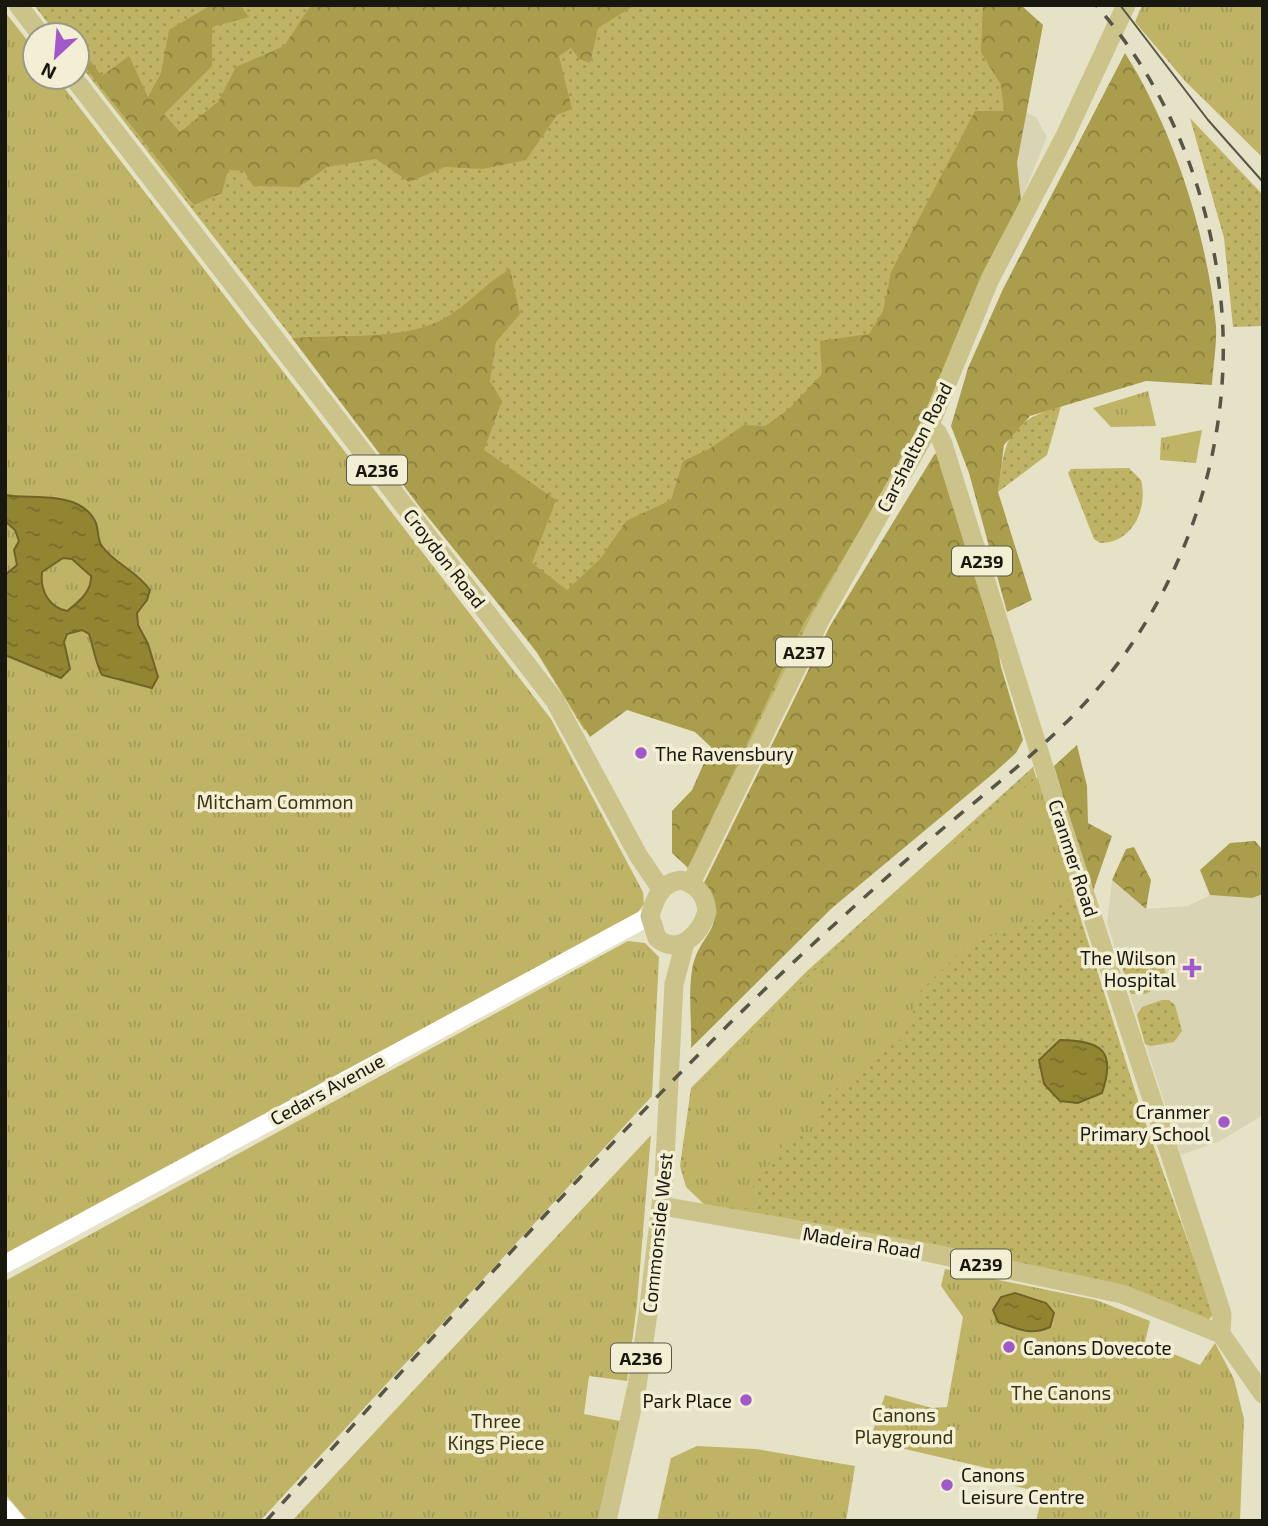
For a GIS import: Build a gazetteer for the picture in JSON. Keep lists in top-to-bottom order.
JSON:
{
  "streets": {
    "main road": [
      "Carshalton Road",
      "A236",
      "Croydon Road",
      "A239",
      "A237",
      "Cranmer Road",
      "Commonside West",
      "Madeira Road"
    ],
    "street": ["Cedars Avenue"]
  },
  "crossings": [
    ["Carshalton Road", "Croydon Road"],
    ["Carshalton Road", "Cranmer Road"],
    ["Carshalton Road", "Cedars Avenue"],
    ["Carshalton Road", "Commonside West"],
    ["Croydon Road", "Cedars Avenue"],
    ["Croydon Road", "Commonside West"],
    ["A239", "Cranmer Road"],
    ["A239", "Madeira Road"],
    ["Cranmer Road", "Madeira Road"],
    ["Cedars Avenue", "Commonside West"],
    ["Commonside West", "Madeira Road"]
  ],
  "parks": [
    "Mitcham Common",
    "The Canons",
    "Canons Playground",
    "Three Kings Piece"
  ],
  "places": {
    "other": [
      "The Ravensbury",
      "Cranmer Primary School",
      "Canons Dovecote",
      "Park Place",
      "Canons Leisure Centre"
    ],
    "health": ["The Wilson Hospital"]
  },
  "north": "bottom left"
}
